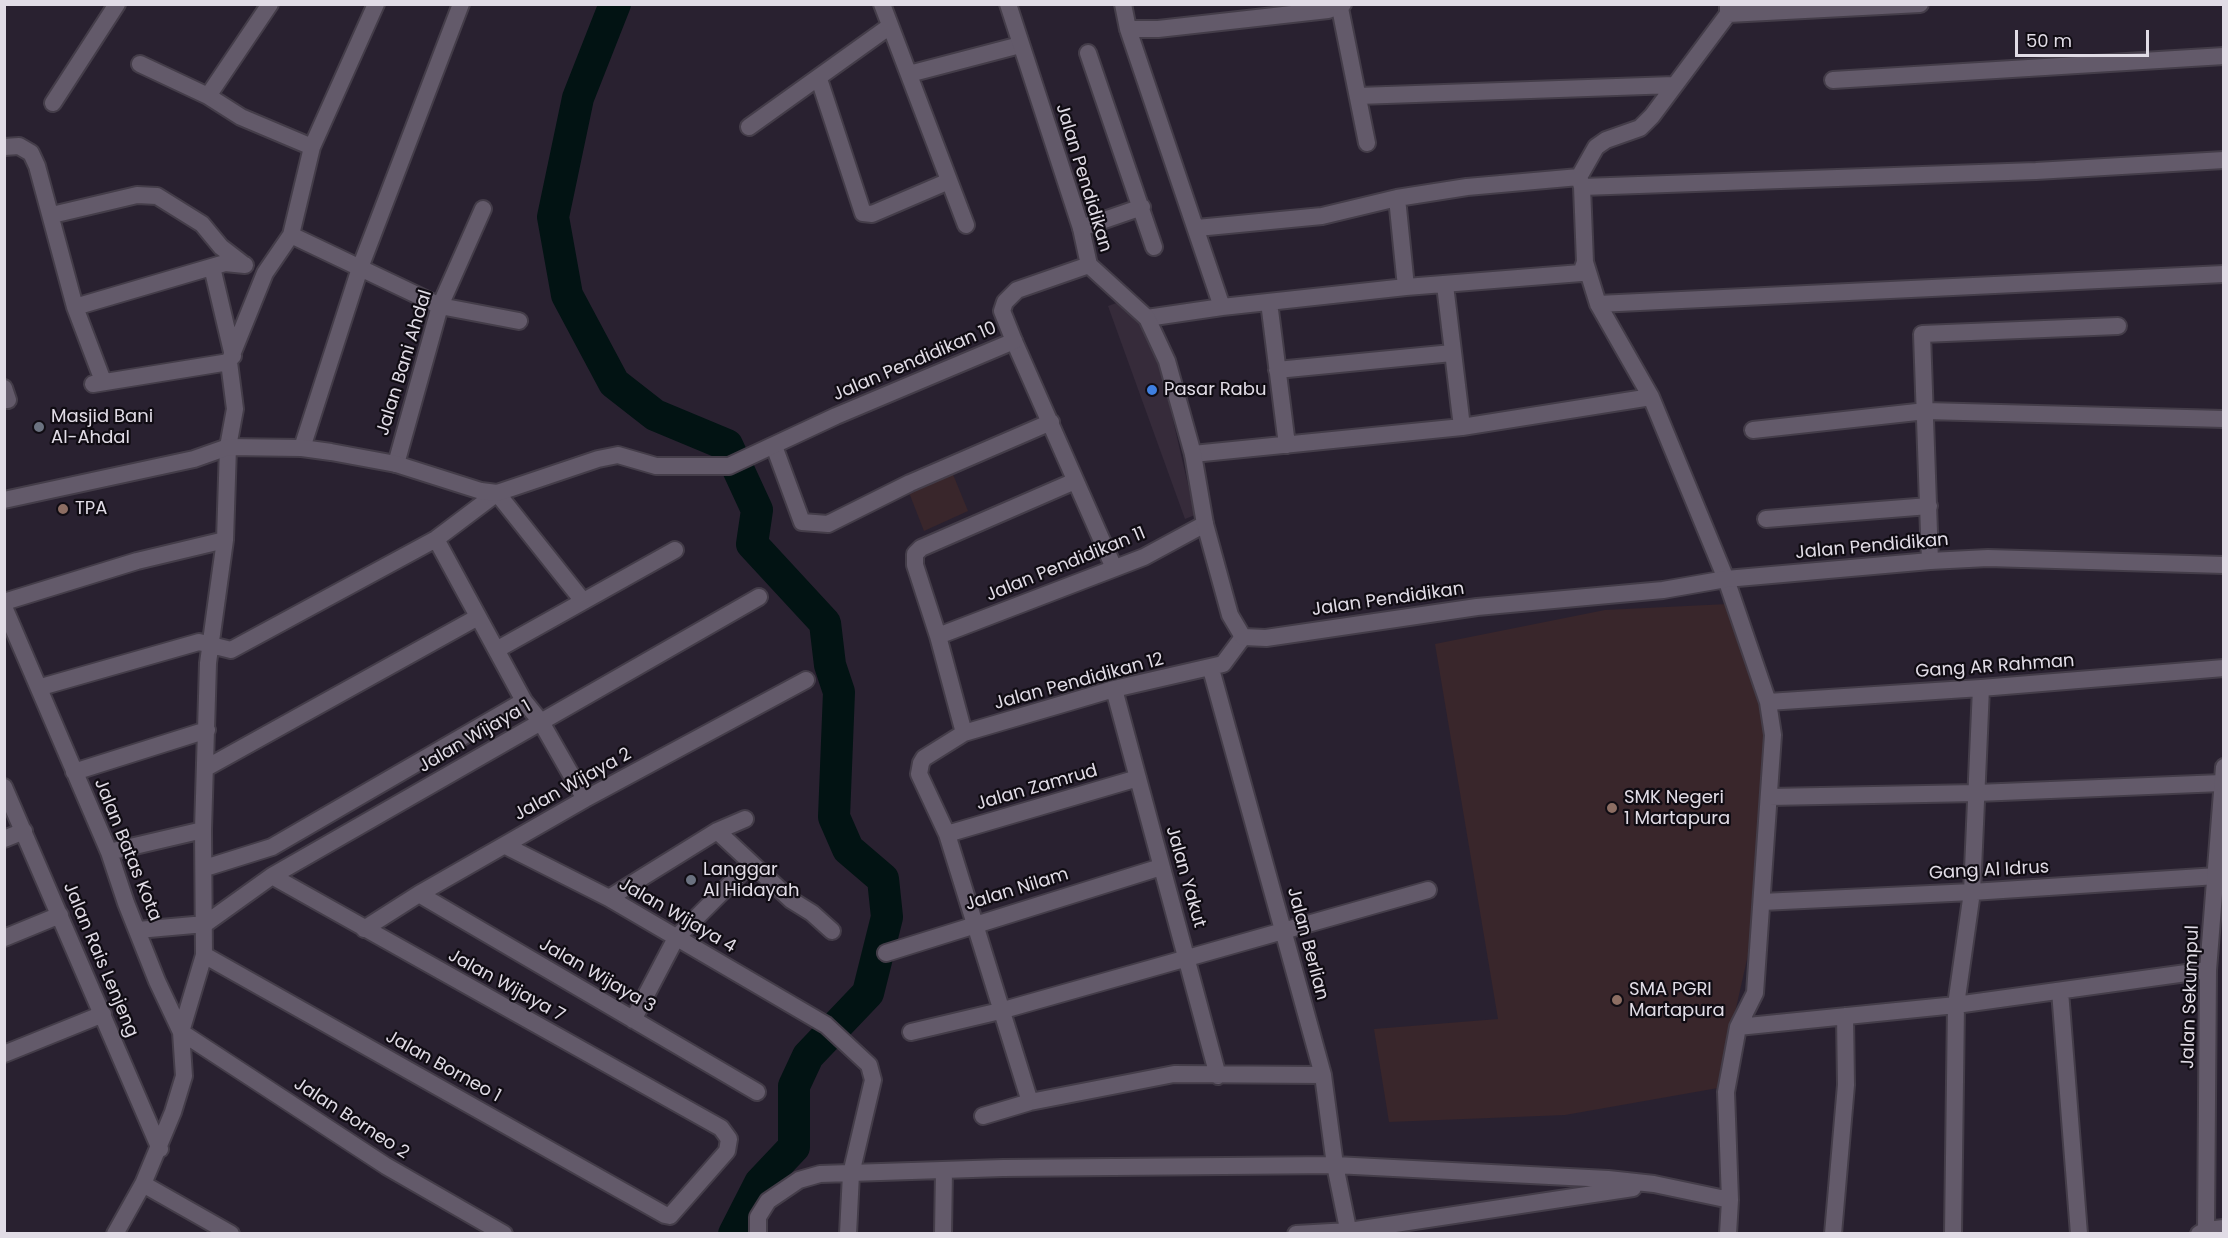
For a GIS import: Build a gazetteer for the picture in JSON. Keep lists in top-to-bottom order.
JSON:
{
  "streets": {
    "street": [
      "Jalan Pendidikan",
      "Jalan Pendidikan 10",
      "Jalan Bani Ahdal",
      "Jalan Pendidikan 11",
      "Gang AR Rahman",
      "Jalan Pendidikan 12",
      "Jalan Wijaya 1",
      "Jalan Wijaya 2",
      "Jalan Zamrud",
      "Jalan Batas Kota",
      "Gang Al Idrus",
      "Jalan Yakut",
      "Jalan Nilam",
      "Jalan Wijaya 4",
      "Jalan Berlian",
      "Jalan Rais Lenjeng",
      "Jalan Wijaya 3",
      "Jalan Wijaya 7",
      "Jalan Sekumpul",
      "Jalan Borneo 1",
      "Jalan Borneo 2"
    ]
  },
  "crossings": [
    ["Jalan Pendidikan", "Jalan Pendidikan 10"],
    ["Jalan Pendidikan", "Jalan Pendidikan 11"],
    ["Jalan Pendidikan", "Jalan Pendidikan 12"],
    ["Jalan Pendidikan 10", "Jalan Bani Ahdal"],
    ["Jalan Pendidikan 12", "Jalan Zamrud"],
    ["Jalan Pendidikan 12", "Jalan Yakut"],
    ["Jalan Pendidikan 12", "Jalan Berlian"],
    ["Jalan Wijaya 1", "Jalan Wijaya 7"],
    ["Jalan Wijaya 2", "Jalan Wijaya 4"],
    ["Jalan Wijaya 2", "Jalan Wijaya 3"],
    ["Jalan Wijaya 2", "Jalan Wijaya 7"],
    ["Jalan Zamrud", "Jalan Yakut"],
    ["Jalan Batas Kota", "Jalan Rais Lenjeng"],
    ["Jalan Batas Kota", "Jalan Borneo 2"],
    ["Gang Al Idrus", "Jalan Sekumpul"],
    ["Jalan Yakut", "Jalan Nilam"],
    ["Jalan Wijaya 7", "Jalan Borneo 1"]
  ],
  "places": [
    "Pasar Rabu",
    "Masjid Bani Al-Ahdal",
    "TPA",
    "SMK Negeri 1 Martapura",
    "Langgar Al Hidayah",
    "SMA PGRI Martapura"
  ],
  "scale_bar": "50 m"
}
